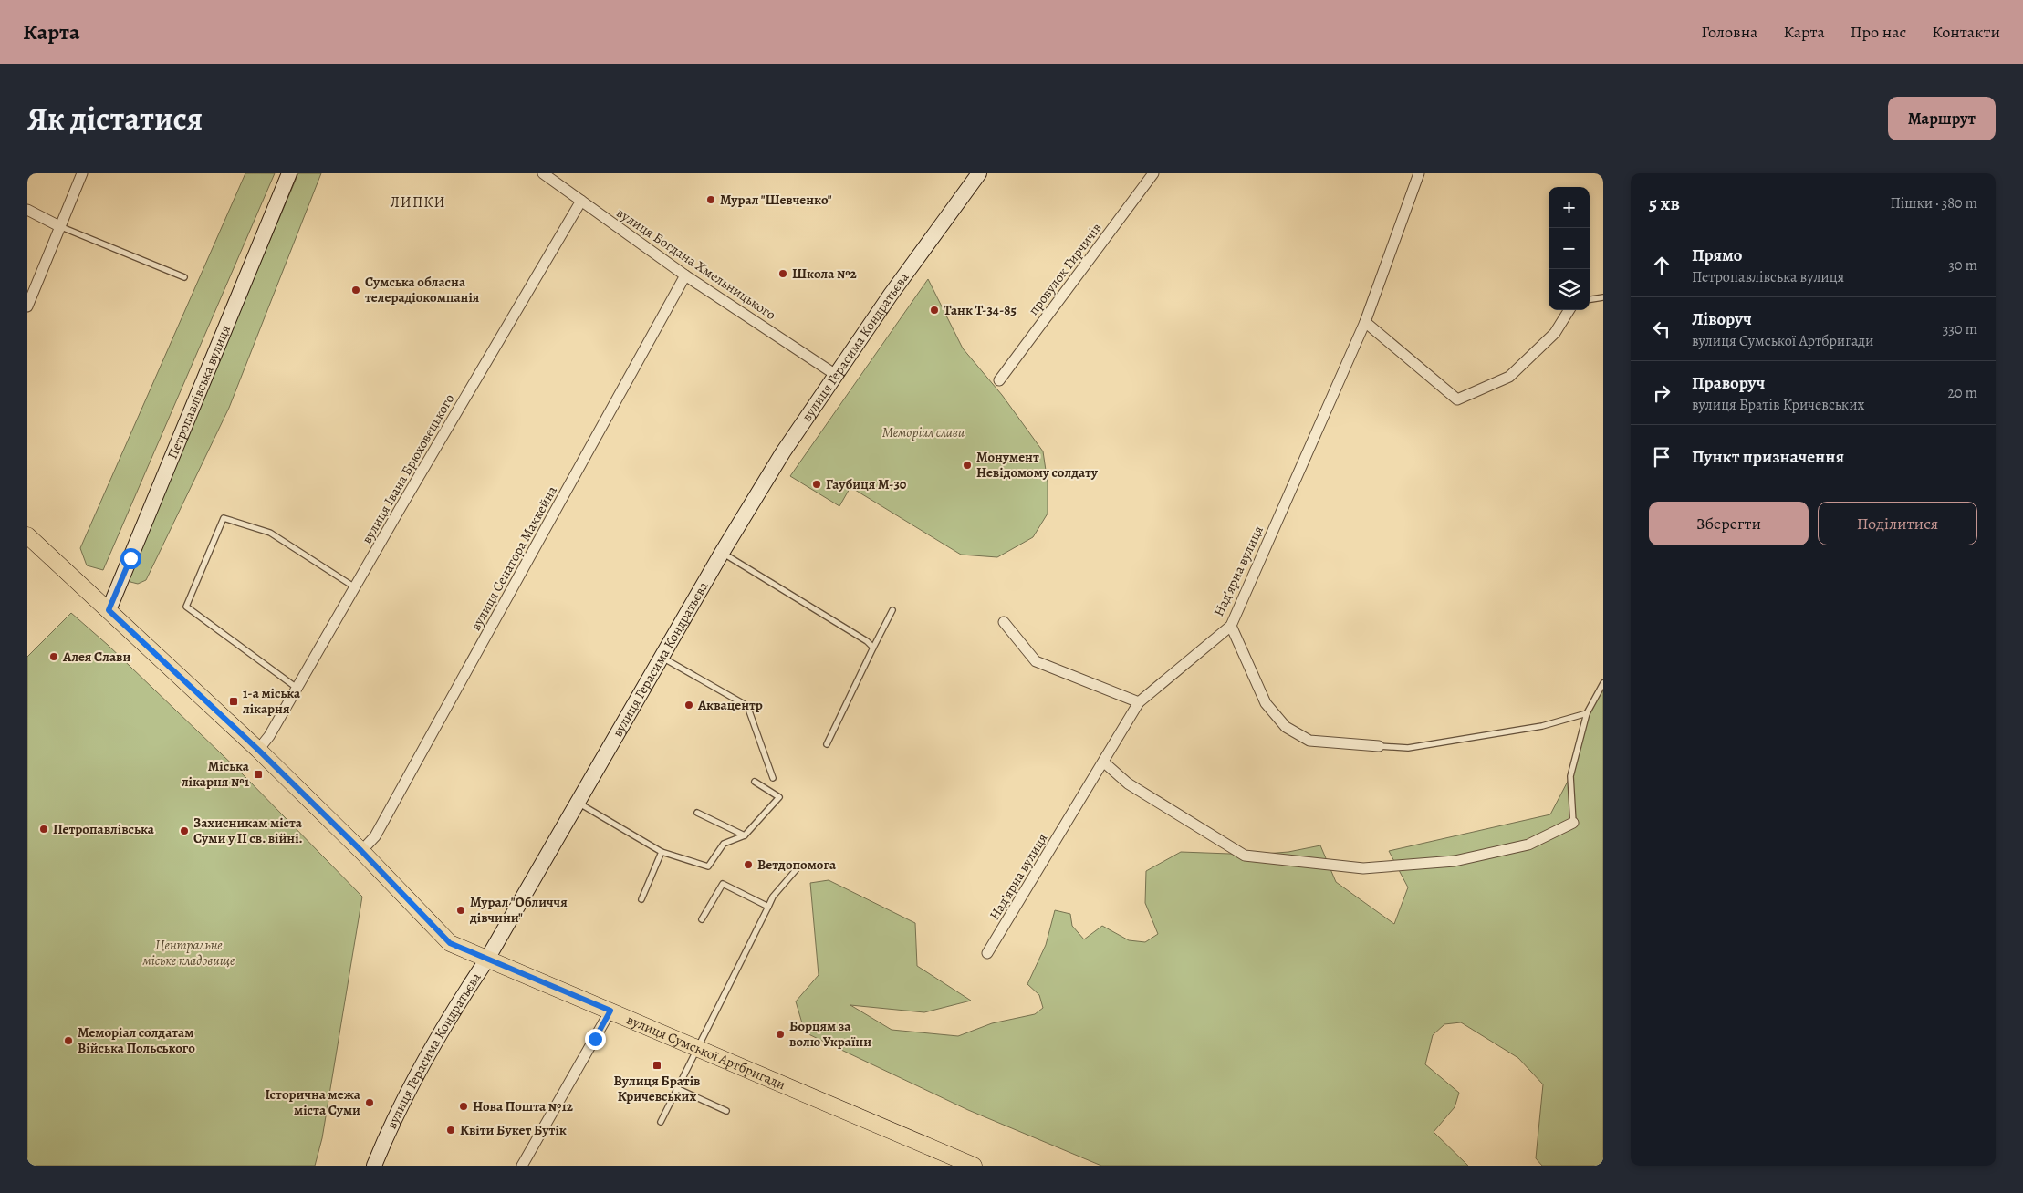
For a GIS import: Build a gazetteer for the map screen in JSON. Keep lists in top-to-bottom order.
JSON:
{
  "streets": {
    "main road": ["вулиця Сумської Артбригади"],
    "street": [
      "вулиця Богдана Хмельницького",
      "провулок Гирчичів",
      "вулиця Герасима Кондратьєва",
      "Петропавлівська вулиця",
      "вулиця Івана Брюховецького",
      "вулиця Сенатора Маккейна",
      "Надʼярна вулиця"
    ]
  },
  "crossings": [
    ["вулиця Богдана Хмельницького", "вулиця Герасима Кондратьєва"],
    ["вулиця Богдана Хмельницького", "вулиця Івана Брюховецького"],
    ["вулиця Богдана Хмельницького", "вулиця Сенатора Маккейна"],
    ["вулиця Герасима Кондратьєва", "вулиця Сумської Артбригади"],
    ["Петропавлівська вулиця", "вулиця Сумської Артбригади"],
    ["вулиця Івана Брюховецького", "вулиця Сумської Артбригади"],
    ["вулиця Сенатора Маккейна", "вулиця Сумської Артбригади"]
  ],
  "districts": ["ЛИПКИ"],
  "parks": ["Меморіал слави", "Центральне міське кладовище"],
  "places": {
    "other": [
      "Мурал \"Шевченко\"",
      "Школа №2",
      "Сумська обласна телерадіокомпанія",
      "Танк Т-34-85",
      "Монумент Невідомому солдату",
      "Гаубиця М-30",
      "Алея Слави",
      "Аквацентр",
      "Петропавлівська",
      "Захисникам міста Суми у ІІ св. війні.",
      "Ветдопомога",
      "Мурал \"Обличчя дівчини\"",
      "Борцям за волю України",
      "Меморіал солдатам Війська Польського",
      "Історична межа міста Суми",
      "Нова Пошта №12",
      "Квіти Букет Бутік"
    ],
    "transit": ["1-а міська лікарня", "Міська лікарня №1", "Вулиця Братів Кричевських"]
  },
  "page": {
    "header": "Карта",
    "nav": [
      "Головна",
      "Карта",
      "Про нас",
      "Контакти"
    ],
    "title": "Як дістатися",
    "buttons": [
      "Маршрут",
      ["Зберегти", "Поділитися"]
    ],
    "heading": ["5 хв", "Пішки · 380 m"],
    "map_buttons": ["+", "−"],
    "list": [
      ["Прямо", "Петропавлівська вулиця", "30 m"],
      ["Ліворуч", "вулиця Сумської Артбригади", "330 m"],
      ["Праворуч", "вулиця Братів Кричевських", "20 m"],
      "Пункт призначення"
    ]
  }
}
